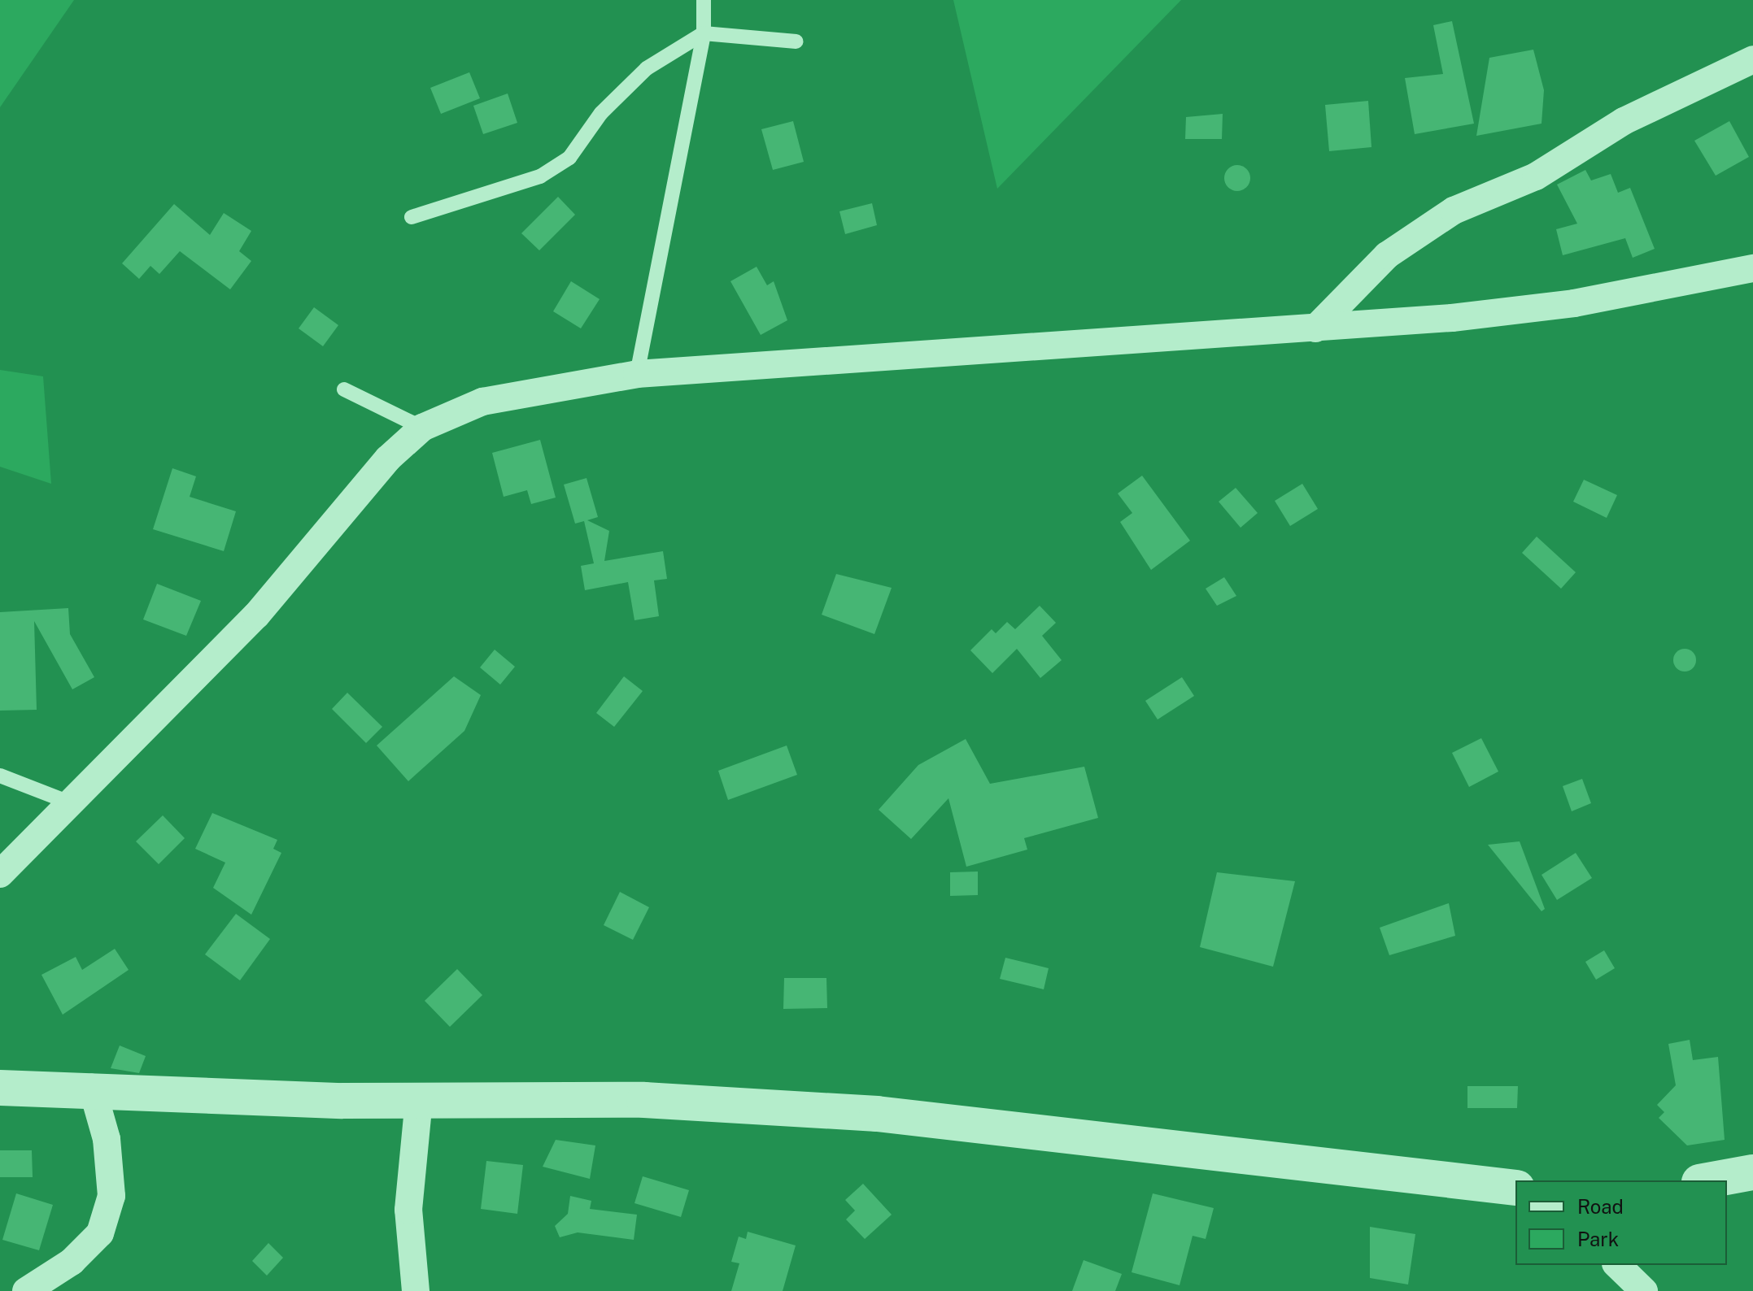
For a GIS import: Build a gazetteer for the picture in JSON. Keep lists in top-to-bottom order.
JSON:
{
  "legend": ["Road", "Park"]
}
